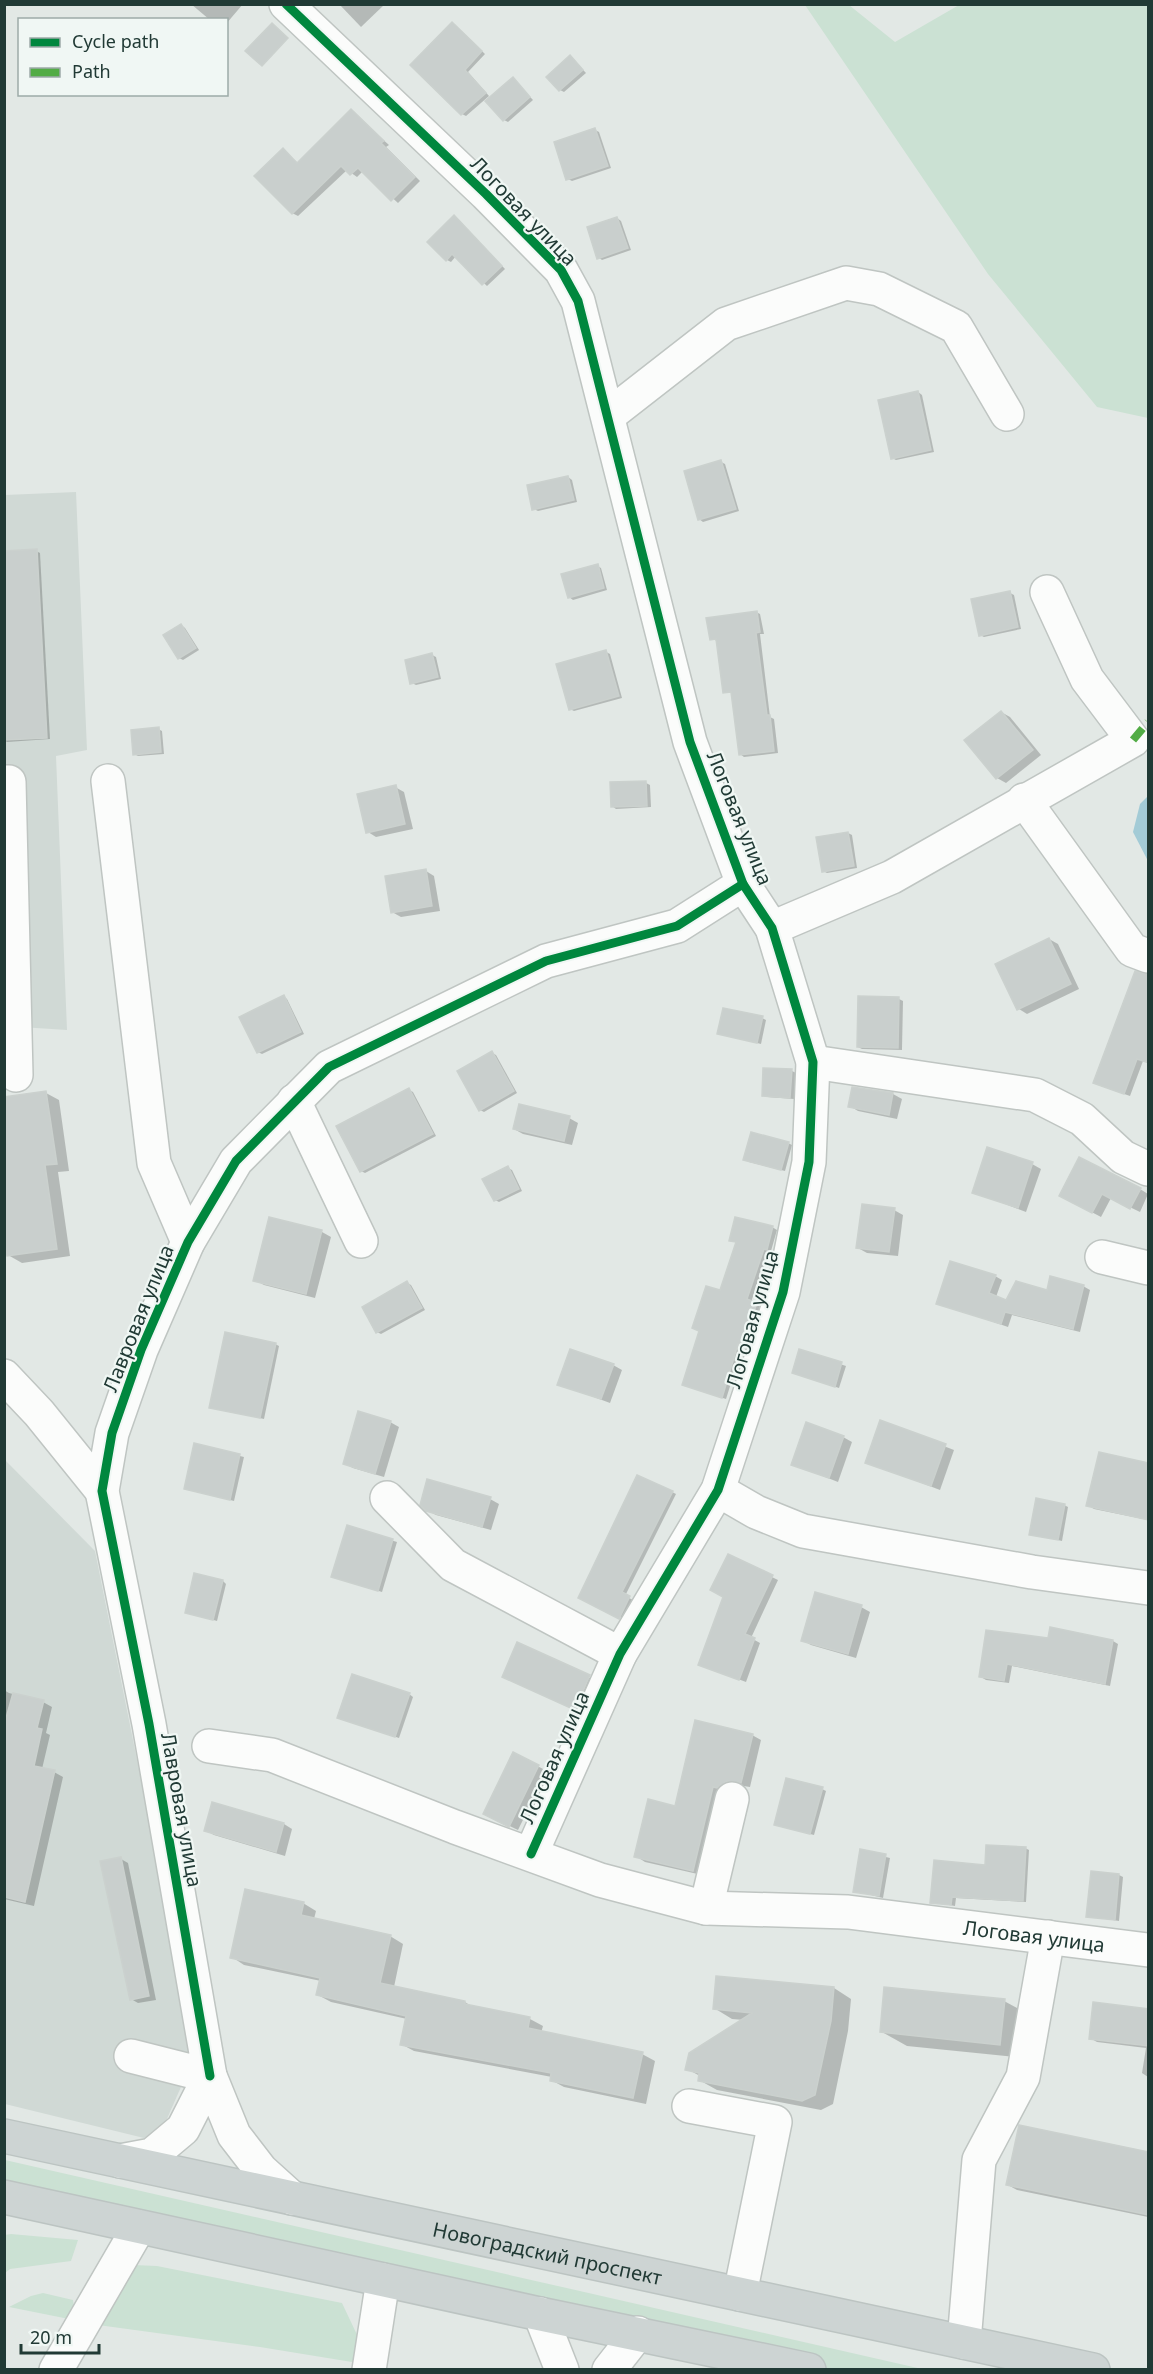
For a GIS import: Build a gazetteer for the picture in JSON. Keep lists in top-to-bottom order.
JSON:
{
  "streets": {
    "main road": ["Новоградский проспект"],
    "street": ["Логовая улица", "Лавровая улица"]
  },
  "crossings": [
    ["Логовая улица", "Лавровая улица"],
    ["Лавровая улица", "Новоградский проспект"]
  ],
  "legend": ["Cycle path", "Path"],
  "scale_bar": "20 m"
}
